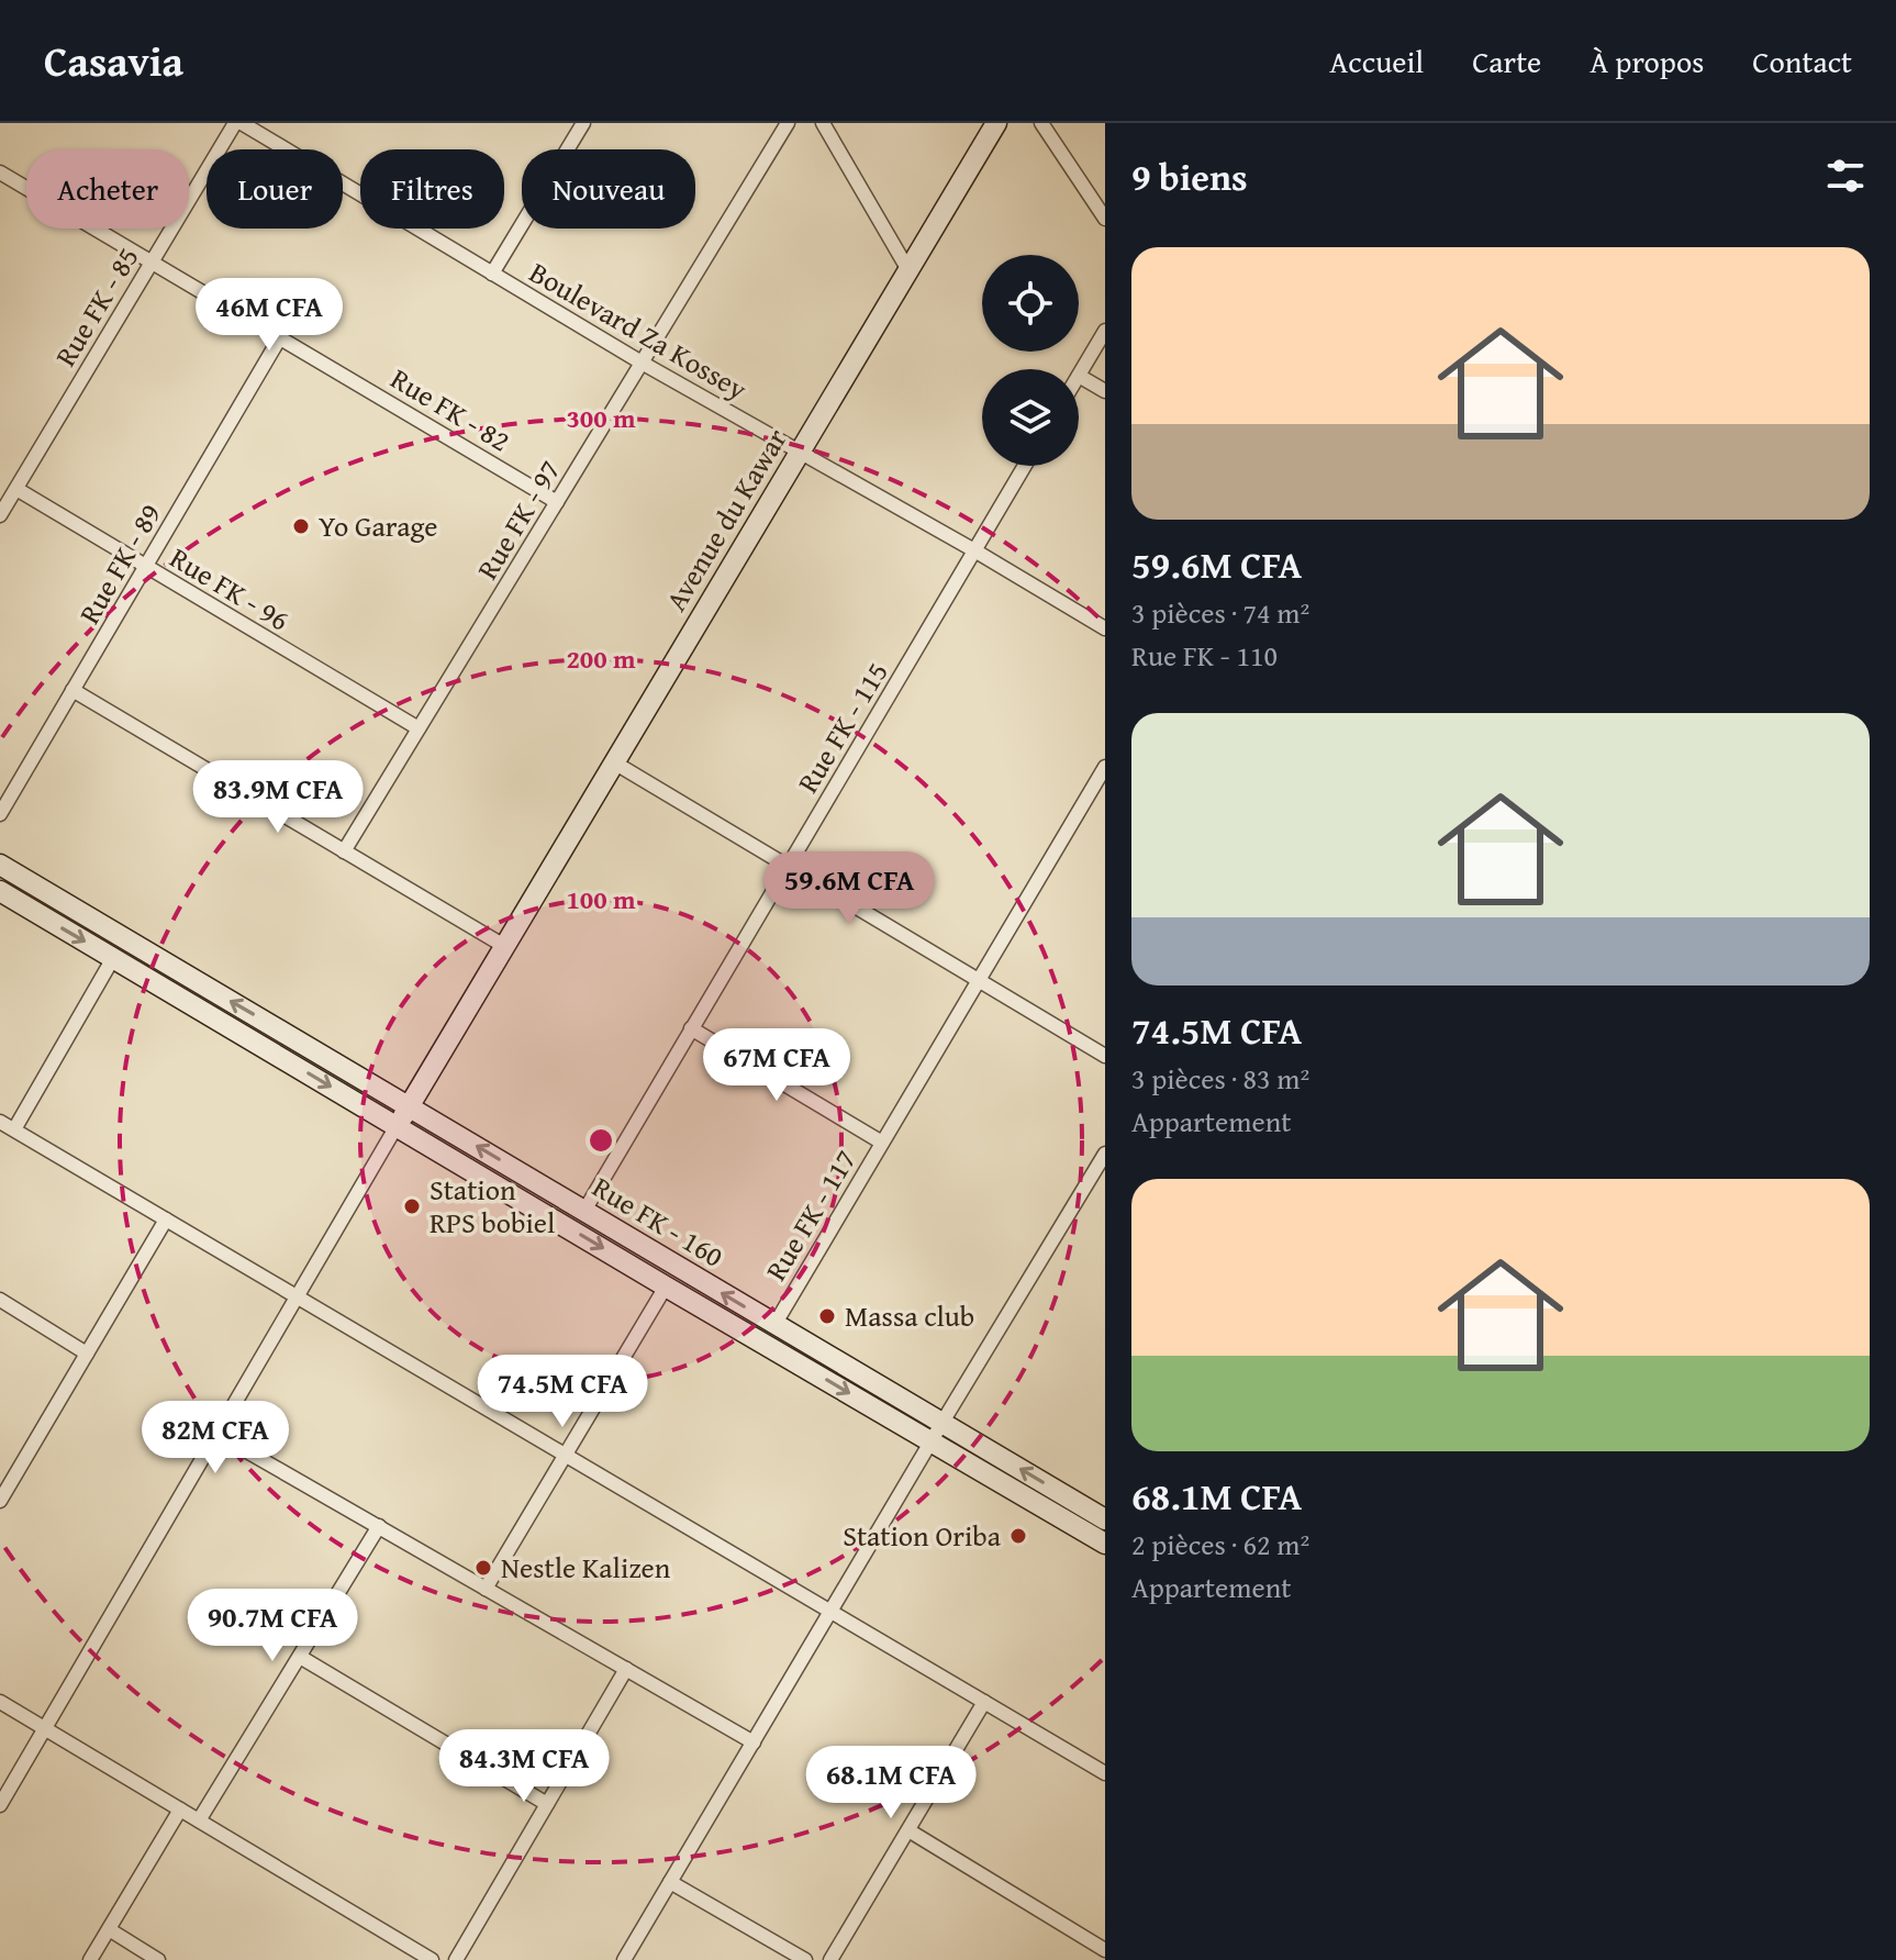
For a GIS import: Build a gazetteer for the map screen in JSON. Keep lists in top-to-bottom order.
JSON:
{
  "streets": {
    "main road": ["Avenue du Kawar", "Rue FK - 160"],
    "street": [
      "Rue FK - 85",
      "Boulevard Za Kossey",
      "Rue FK - 82",
      "Rue FK - 97",
      "Rue FK - 89",
      "Rue FK - 96",
      "Rue FK - 115",
      "Rue FK - 117"
    ]
  },
  "crossings": [
    ["Rue FK - 85", "Boulevard Za Kossey"],
    ["Rue FK - 85", "Rue FK - 82"],
    ["Rue FK - 85", "Rue FK - 96"],
    ["Boulevard Za Kossey", "Rue FK - 97"],
    ["Boulevard Za Kossey", "Avenue du Kawar"],
    ["Boulevard Za Kossey", "Rue FK - 115"],
    ["Rue FK - 82", "Rue FK - 97"],
    ["Rue FK - 82", "Rue FK - 89"],
    ["Rue FK - 97", "Rue FK - 96"],
    ["Avenue du Kawar", "Rue FK - 160"],
    ["Rue FK - 89", "Rue FK - 96"],
    ["Rue FK - 115", "Rue FK - 160"],
    ["Rue FK - 117", "Rue FK - 160"]
  ],
  "places": [
    "Yo Garage",
    "Station RPS bobiel",
    "Massa club",
    "Station Oriba",
    "Nestle Kalizen"
  ],
  "page": {
    "header": "Casavia",
    "nav": [
      "Accueil",
      "Carte",
      "À propos",
      "Contact"
    ],
    "heading": "9 biens",
    "chip": [
      "Acheter",
      "Louer",
      "Filtres",
      "Nouveau"
    ],
    "list": [
      {
        "name": "59.6M CFA",
        "note": "3 pièces · 74 m² · Rue FK - 110"
      },
      {
        "name": "74.5M CFA",
        "note": "3 pièces · 83 m² · Appartement"
      },
      {
        "name": "68.1M CFA",
        "note": "2 pièces · 62 m² · Appartement"
      }
    ],
    "price": [
      "46M CFA",
      "83.9M CFA",
      "59.6M CFA",
      "67M CFA",
      "74.5M CFA",
      "82M CFA",
      "90.7M CFA",
      "84.3M CFA",
      "68.1M CFA"
    ]
  },
  "rings": ["300 m", "200 m", "100 m"]
}
